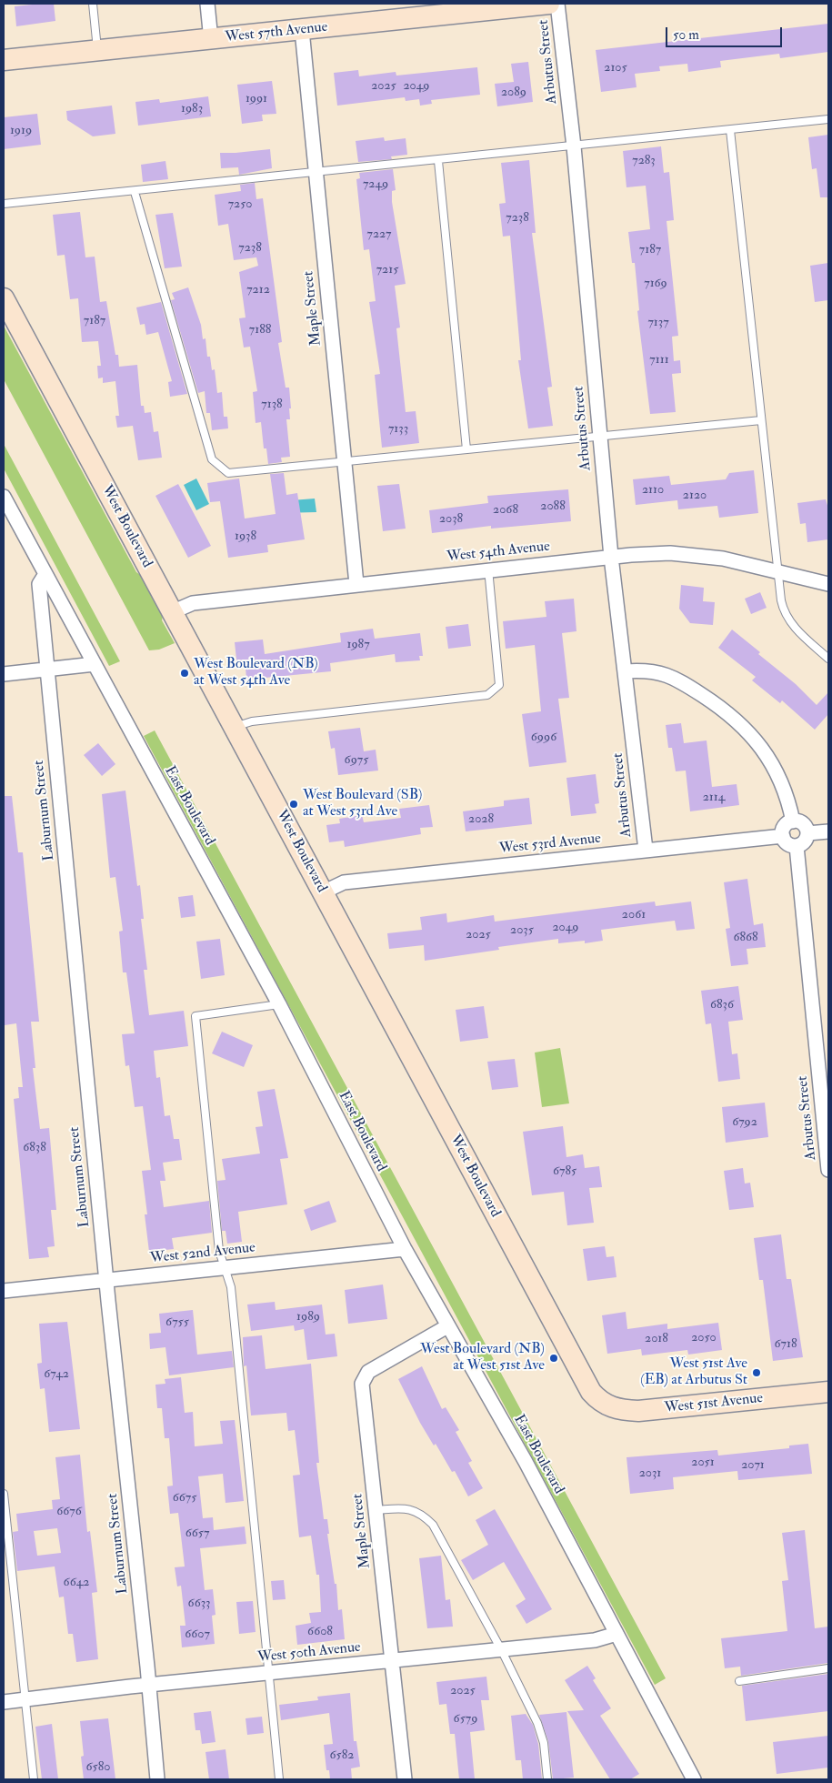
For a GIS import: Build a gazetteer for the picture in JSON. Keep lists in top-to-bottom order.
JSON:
{
  "streets": {
    "street": [
      "West 57th Avenue",
      "Arbutus Street",
      "Maple Street",
      "West Boulevard",
      "West 54th Avenue",
      "East Boulevard",
      "Laburnum Street",
      "West 53rd Avenue",
      "West 52nd Avenue",
      "West 51st Avenue",
      "West 50th Avenue"
    ]
  },
  "crossings": [
    ["West 57th Avenue", "Maple Street"],
    ["Arbutus Street", "West 54th Avenue"],
    ["Arbutus Street", "West 53rd Avenue"],
    ["Maple Street", "West 54th Avenue"],
    ["Maple Street", "East Boulevard"],
    ["Maple Street", "West 50th Avenue"],
    ["West Boulevard", "West 54th Avenue"],
    ["West Boulevard", "West 53rd Avenue"],
    ["West Boulevard", "West 51st Avenue"],
    ["East Boulevard", "Laburnum Street"],
    ["East Boulevard", "West 52nd Avenue"],
    ["East Boulevard", "West 50th Avenue"],
    ["Laburnum Street", "West 52nd Avenue"],
    ["Laburnum Street", "West 50th Avenue"]
  ],
  "places": [
    "West Boulevard (NB) at West 54th Ave",
    "West Boulevard (SB) at West 53rd Ave",
    "West Boulevard (NB) at West 51st Ave",
    "West 51st Ave (EB) at Arbutus St"
  ],
  "house_numbers": [
    "2105",
    "2025",
    "2049",
    "2089",
    "1991",
    "1983",
    "1919",
    "7283",
    "7249",
    "7250",
    "7238",
    "7227",
    "7238",
    "7187",
    "7215",
    "7169",
    "7212",
    "7187",
    "7137",
    "7188",
    "7111",
    "7138",
    "7133",
    "2110",
    "2120",
    "2088",
    "2068",
    "2038",
    "1938",
    "1987",
    "6996",
    "6975",
    "2114",
    "2028",
    "2061",
    "2049",
    "2035",
    "2025",
    "6868",
    "6836",
    "6792",
    "6838",
    "6785",
    "1989",
    "6755",
    "2050",
    "2018",
    "6718",
    "6742",
    "2051",
    "2071",
    "2031",
    "6675",
    "6676",
    "6657",
    "6642",
    "6633",
    "6608",
    "6607",
    "2025",
    "6579",
    "6582",
    "6580"
  ],
  "scale_bar": "50 m"
}
